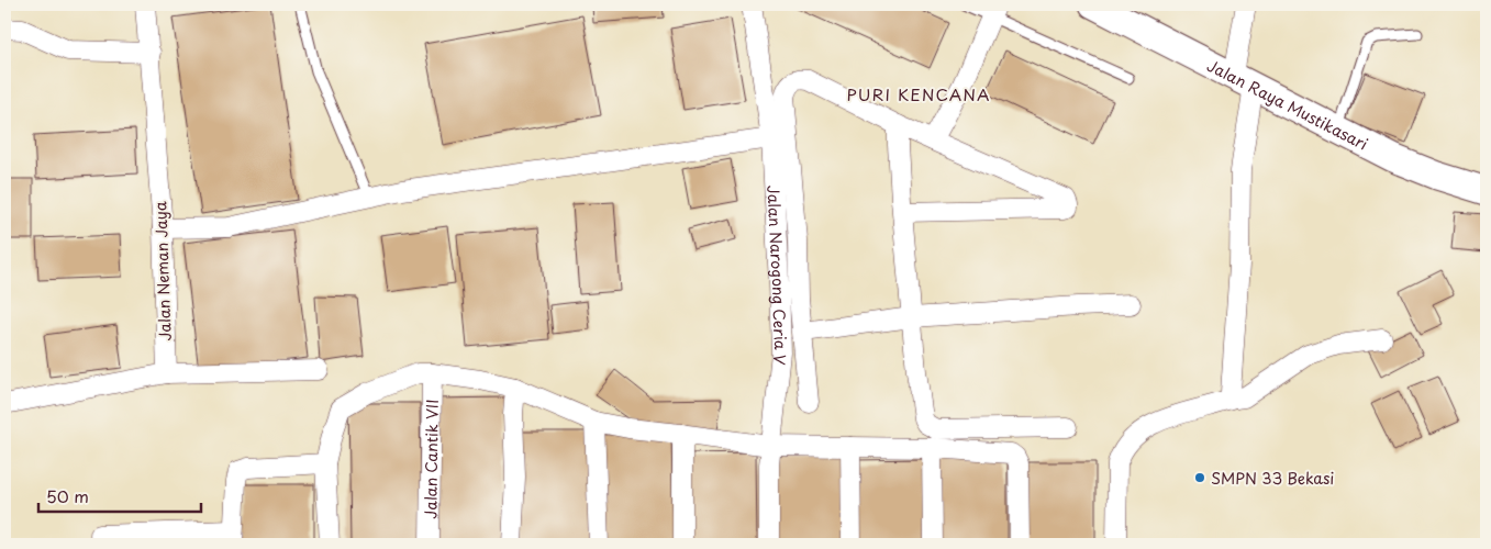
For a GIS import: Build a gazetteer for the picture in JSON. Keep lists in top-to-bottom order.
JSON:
{
  "streets": {
    "main road": ["Jalan Raya Mustikasari"],
    "street": ["Jalan Neman Jaya", "Jalan Narogong Ceria V", "Jalan Cantik VII"]
  },
  "districts": ["PURI KENCANA"],
  "places": ["SMPN 33 Bekasi"],
  "scale_bar": "50 m"
}
